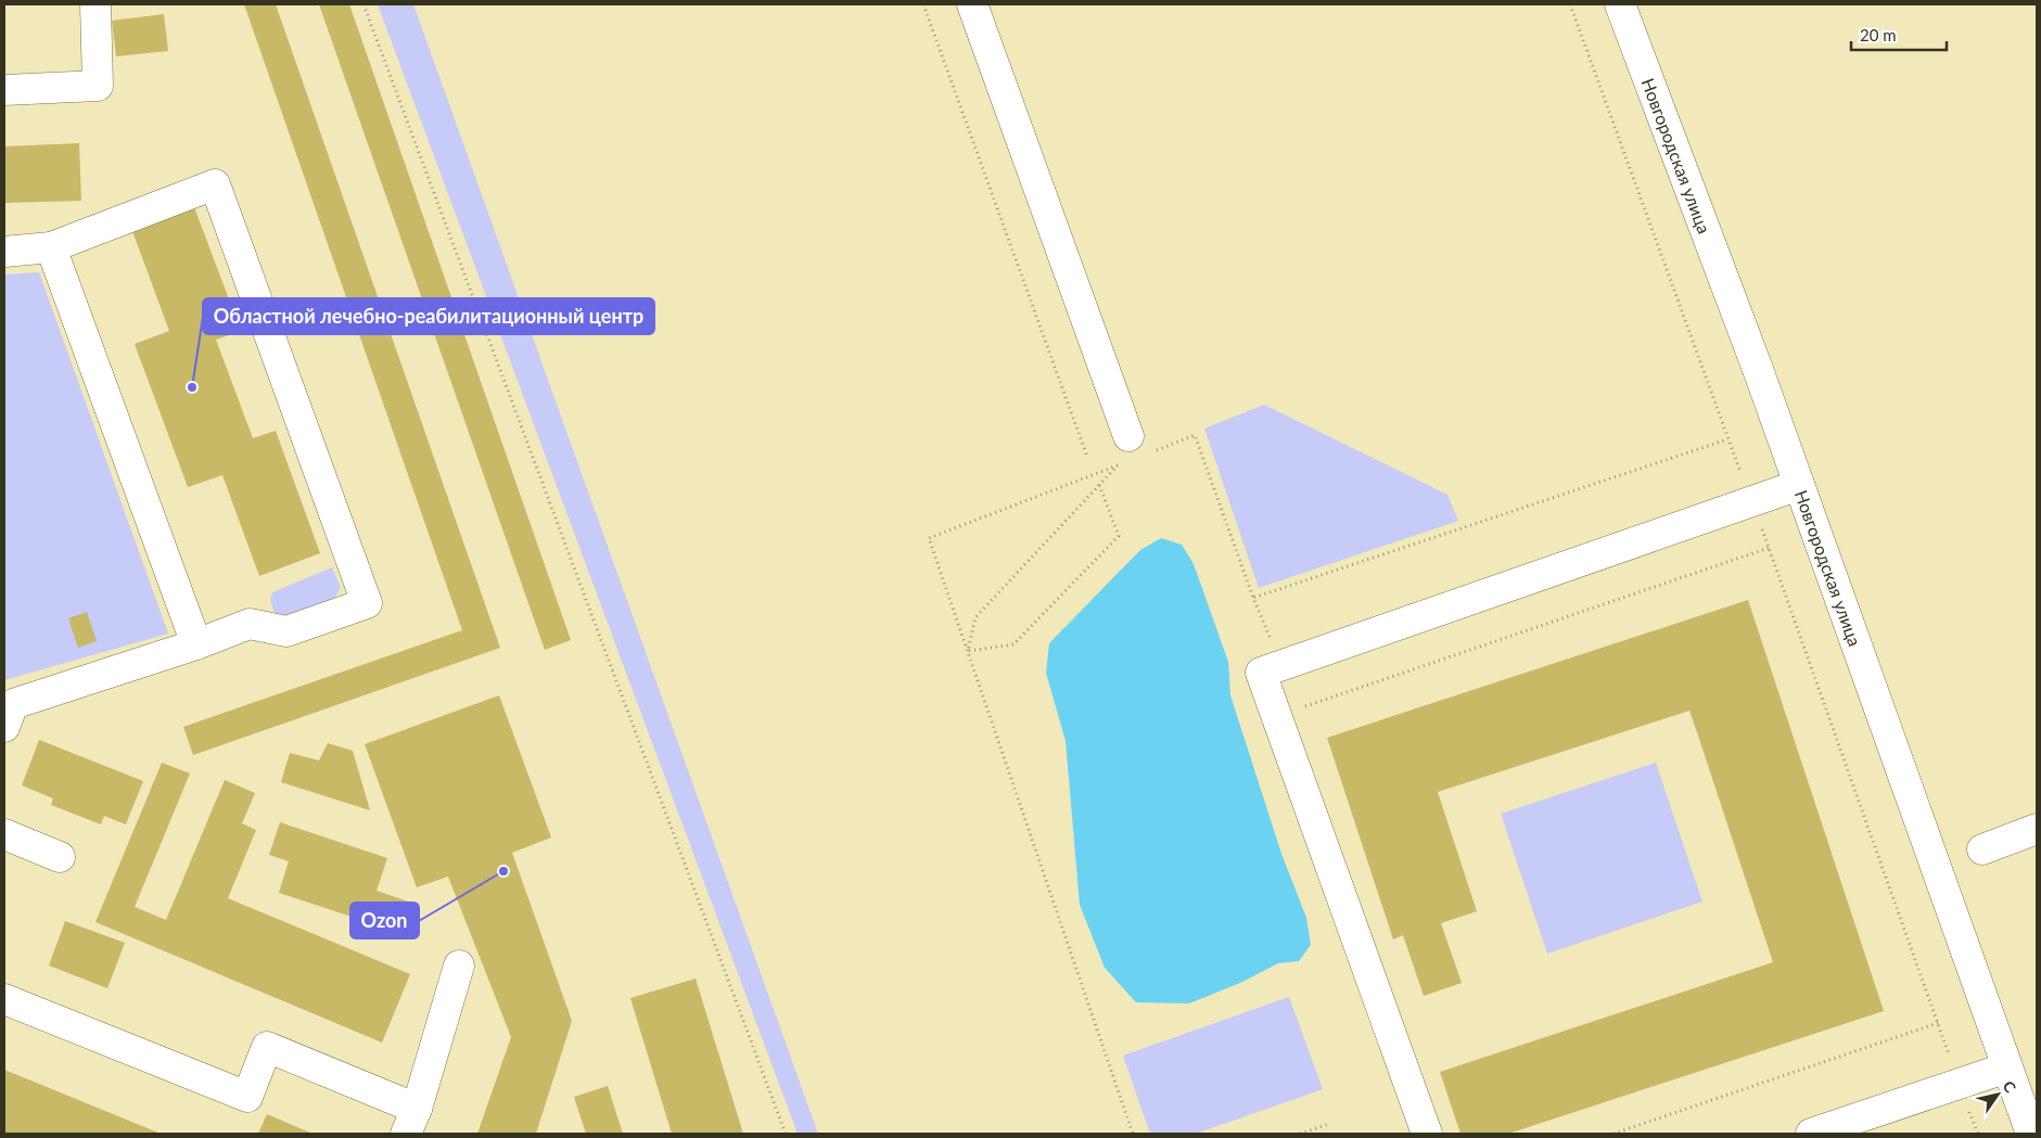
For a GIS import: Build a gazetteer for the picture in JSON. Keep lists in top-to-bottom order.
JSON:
{
  "streets": {
    "street": ["Новгородская улица"]
  },
  "places": ["Областной лечебно-реабилитационный центр", "Ozon"],
  "scale_bar": "20 m",
  "north": "top right"
}
